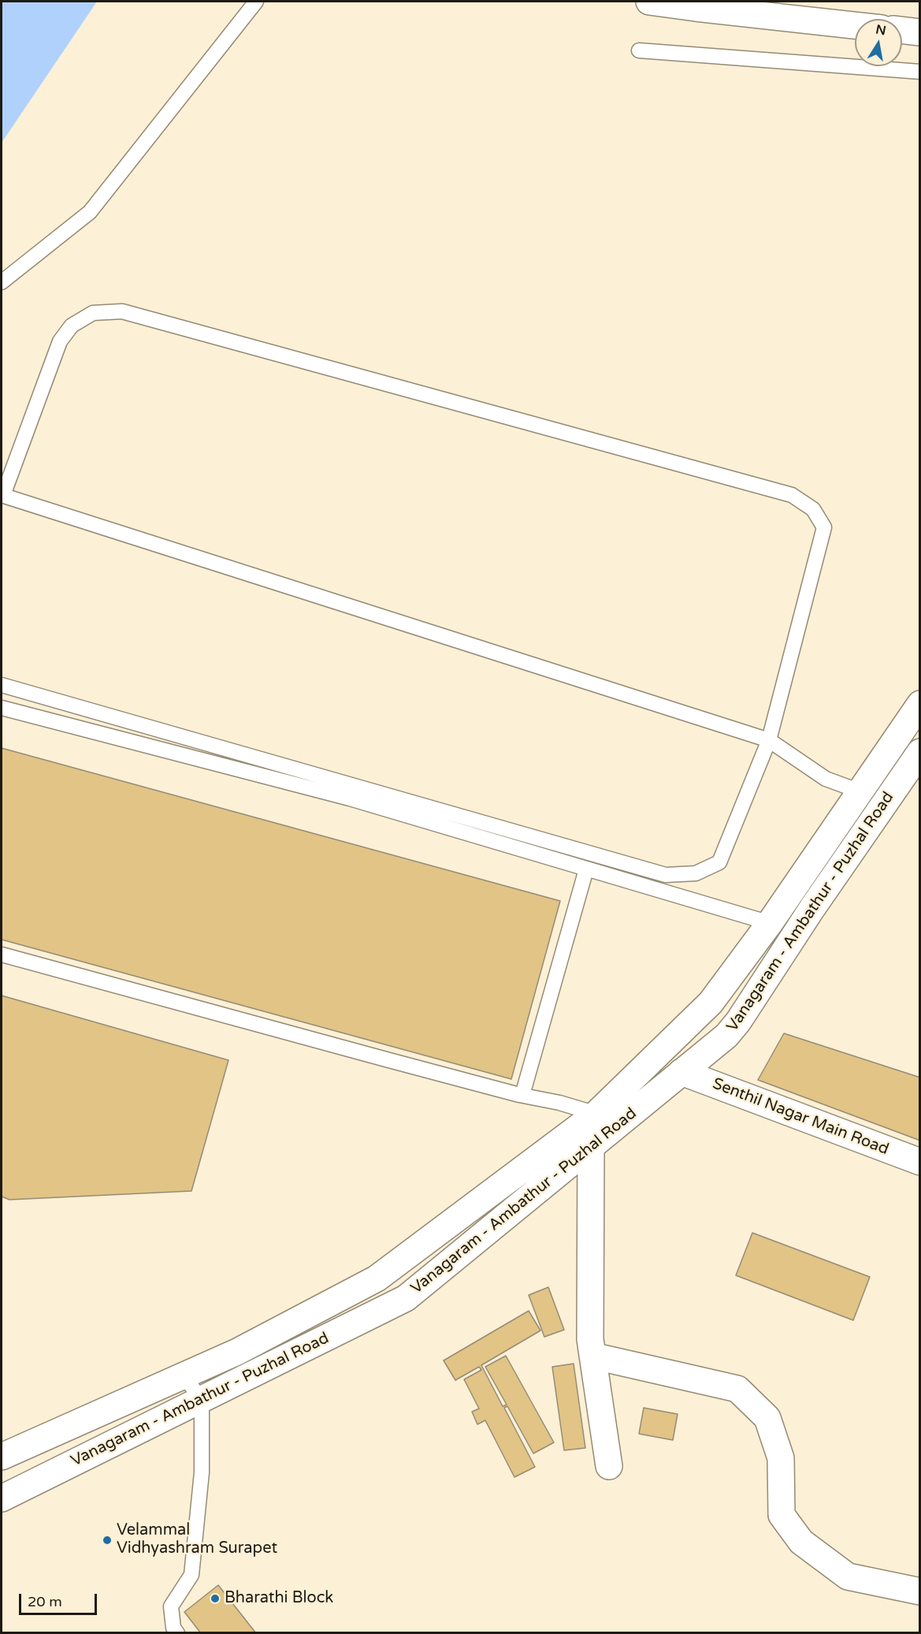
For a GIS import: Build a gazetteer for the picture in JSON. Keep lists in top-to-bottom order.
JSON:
{
  "streets": {
    "main road": ["Vanagaram - Ambathur - Puzhal Road", "Senthil Nagar Main Road"]
  },
  "crossings": [
    ["Vanagaram - Ambathur - Puzhal Road", "Senthil Nagar Main Road"]
  ],
  "places": ["Velammal Vidhyashram Surapet", "Bharathi Block"],
  "scale_bar": "20 m",
  "north": "top"
}
